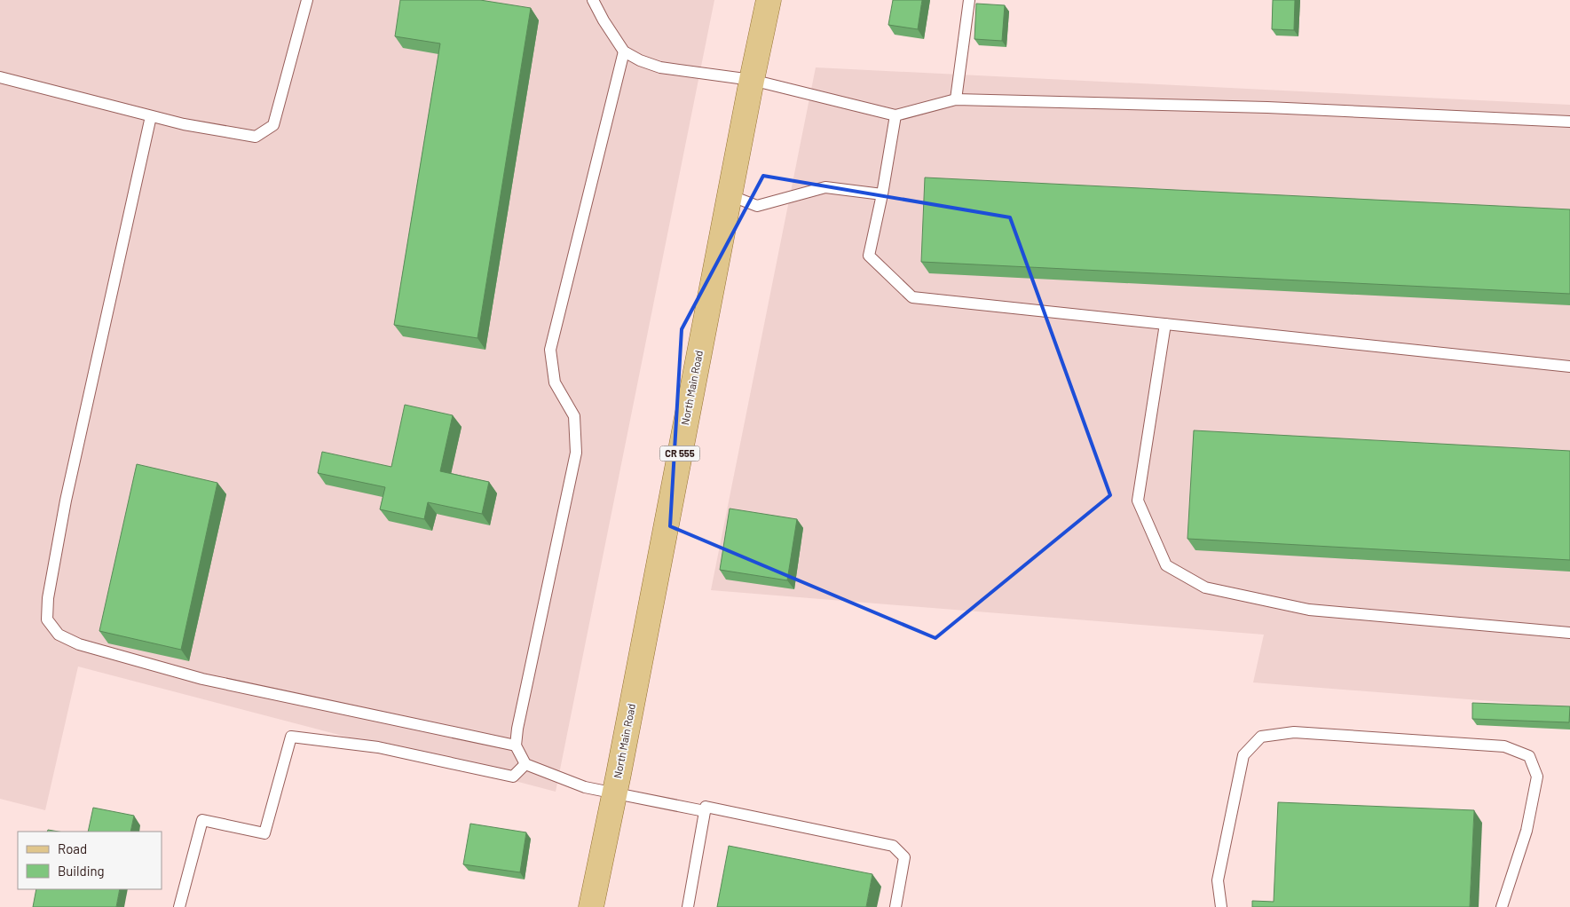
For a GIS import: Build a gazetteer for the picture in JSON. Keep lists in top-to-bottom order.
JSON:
{
  "streets": {
    "main road": ["North Main Road", "CR 555"]
  },
  "legend": ["Road", "Building"]
}
